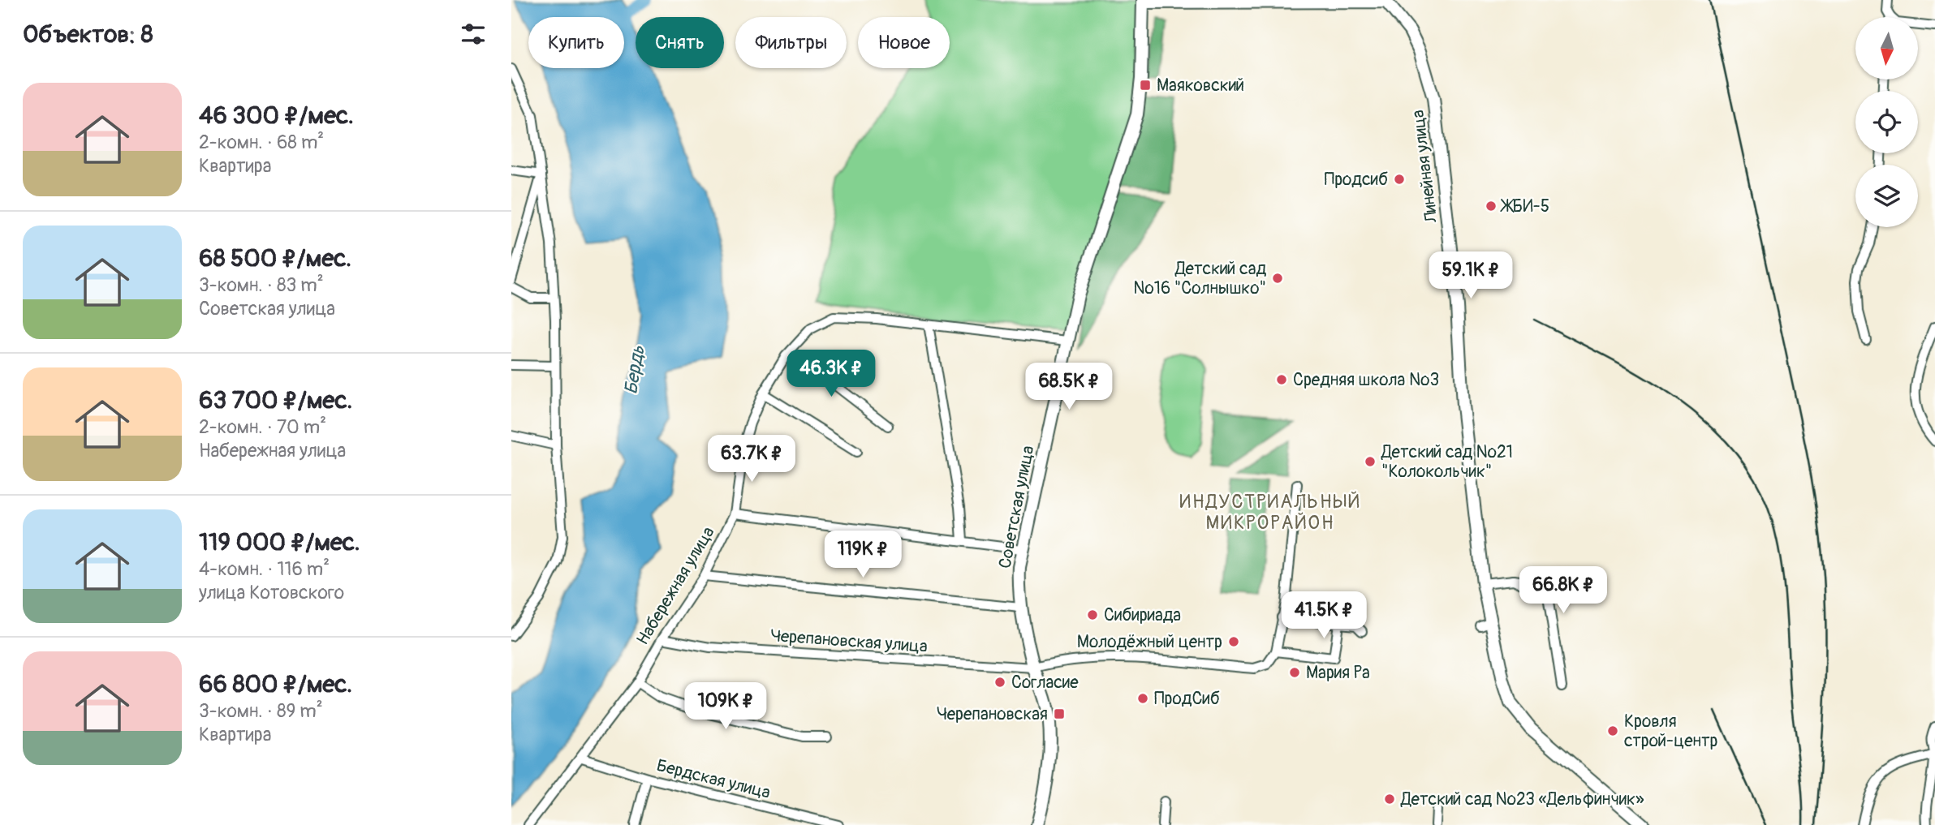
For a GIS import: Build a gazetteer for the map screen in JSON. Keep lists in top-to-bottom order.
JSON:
{
  "streets": {
    "main road": ["Линейная улица", "Советская улица"],
    "street": ["Набережная улица", "Черепановская улица", "Бердская улица"]
  },
  "crossings": [
    ["Линейная улица", "Советская улица"],
    ["Советская улица", "Набережная улица"],
    ["Советская улица", "Черепановская улица"],
    ["Набережная улица", "Черепановская улица"],
    ["Набережная улица", "Бердская улица"]
  ],
  "districts": ["ИНДУСТРИАЛЬНЫЙ МИКРОРАЙОН"],
  "water": ["Бердь"],
  "places": {
    "transit": ["Маяковский", "Черепановская"],
    "other": [
      "Продсиб",
      "ЖБИ-5",
      "Детский сад №16 \"Солнышко\"",
      "Средняя школа №3",
      "Детский сад №21 \"Колокольчик\"",
      "Сибириада",
      "Молодёжный центр",
      "Мария Ра",
      "Согласие",
      "ПродСиб",
      "Кровля строй-центр",
      "Детский сад №23 «Дельфинчик»"
    ]
  },
  "north": "bottom",
  "page": {
    "heading": "Объектов: 8",
    "chip": [
      "Купить",
      "Снять",
      "Фильтры",
      "Новое"
    ],
    "list": [
      {
        "name": "46 300 ₽/мес.",
        "note": "2-комн. · 68 m² · Квартира"
      },
      {
        "name": "68 500 ₽/мес.",
        "note": "3-комн. · 83 m² · Советская улица"
      },
      {
        "name": "63 700 ₽/мес.",
        "note": "2-комн. · 70 m² · Набережная улица"
      },
      {
        "name": "119 000 ₽/мес.",
        "note": "4-комн. · 116 m² · улица Котовского"
      },
      {
        "name": "66 800 ₽/мес.",
        "note": "3-комн. · 89 m² · Квартира"
      }
    ],
    "price": [
      "59.1K ₽",
      "46.3K ₽",
      "68.5K ₽",
      "63.7K ₽",
      "119K ₽",
      "66.8K ₽",
      "41.5K ₽",
      "109K ₽"
    ]
  }
}
